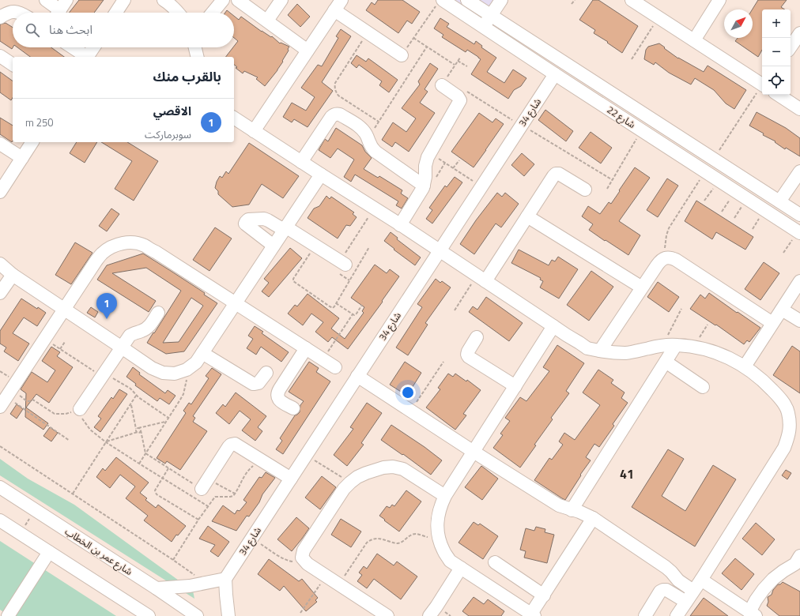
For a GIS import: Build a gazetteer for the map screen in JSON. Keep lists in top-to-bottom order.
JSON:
{
  "streets": {
    "street": ["شارع 34", "شارع 22", "شارع عمر بن الخطاب"]
  },
  "crossings": [
    ["شارع 34", "شارع 22"]
  ],
  "districts": ["41"],
  "north": "top right",
  "page": {
    "map_buttons": ["+", "−"],
    "search": "ابحث هنا",
    "heading": "بالقرب منك",
    "list": [
      {
        "mark": "1",
        "name": "الاقصي",
        "note": "سوبرماركت",
        "value": "250 m"
      }
    ],
    "pins": "1"
  }
}
